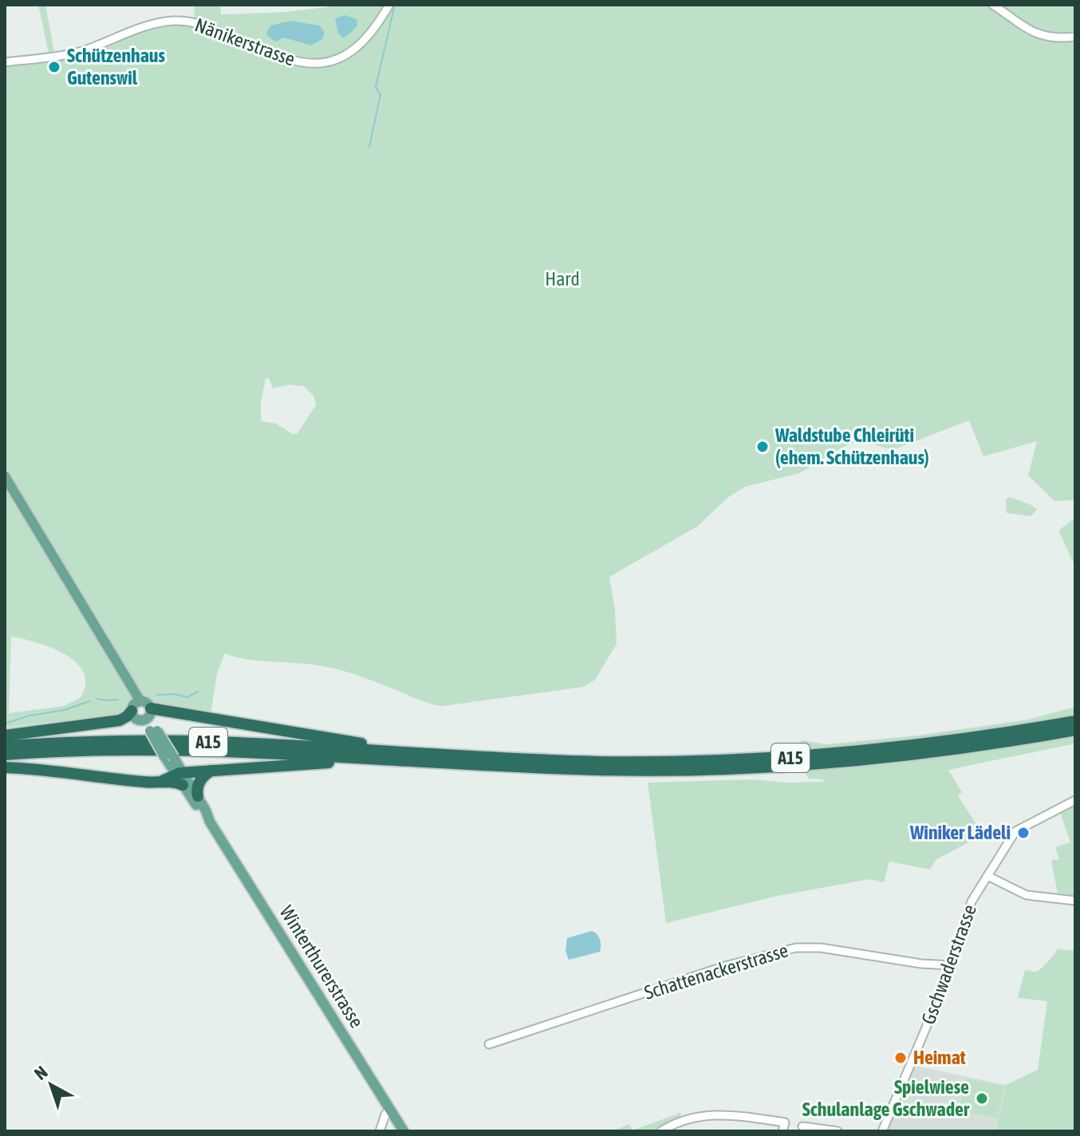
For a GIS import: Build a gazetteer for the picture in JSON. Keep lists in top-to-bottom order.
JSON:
{
  "streets": {
    "highway": ["A15"],
    "main road": ["Winterthurerstrasse"],
    "street": ["Nänikerstrasse", "Gschwaderstrasse", "Schattenackerstrasse"]
  },
  "crossings": [
    ["Gschwaderstrasse", "Schattenackerstrasse"]
  ],
  "parks": ["Hard"],
  "places": [
    "Schützenhaus Gutenswil",
    "Waldstube Chleirüti (ehem. Schützenhaus)",
    "Winiker Lädeli",
    "Heimat",
    "Spielwiese Schulanlage Gschwader"
  ],
  "north": "top left"
}
